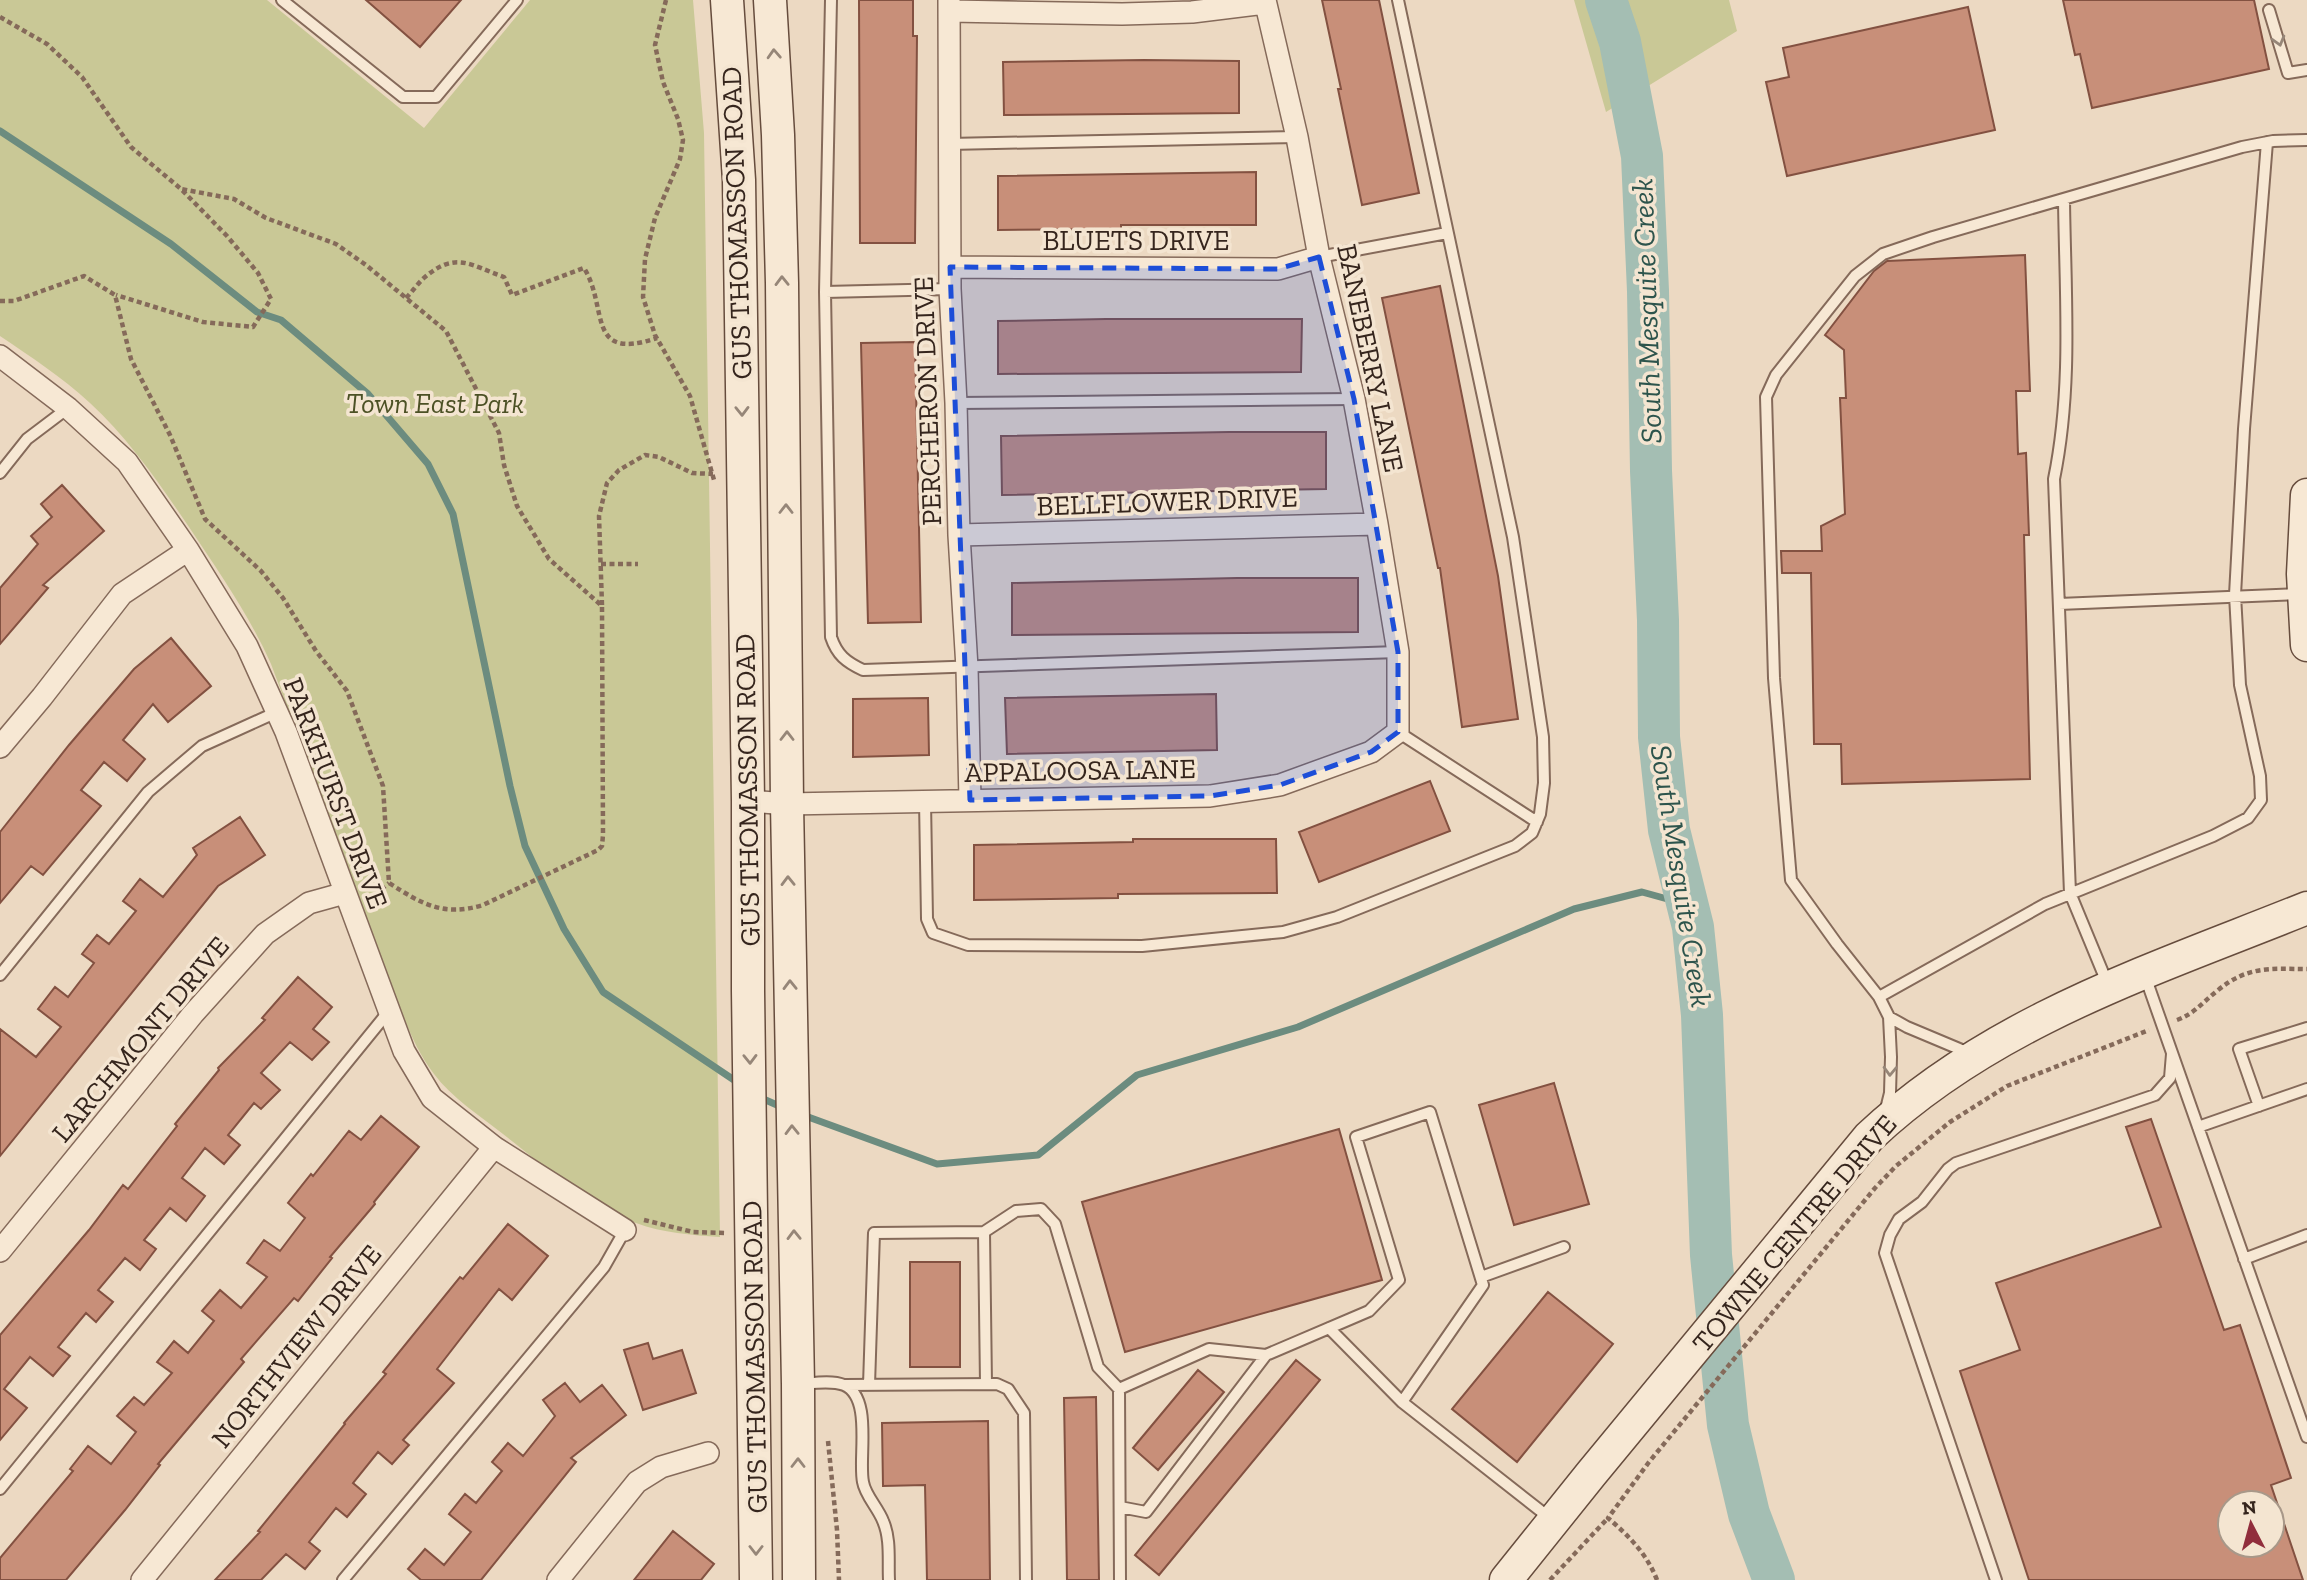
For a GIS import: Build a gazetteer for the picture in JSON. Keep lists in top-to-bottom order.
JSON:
{
  "streets": {
    "main road": ["GUS THOMASSON ROAD", "TOWNE CENTRE DRIVE"],
    "street": [
      "BLUETS DRIVE",
      "BANEBERRY LANE",
      "PERCHERON DRIVE",
      "BELLFLOWER DRIVE",
      "APPALOOSA LANE",
      "PARKHURST DRIVE",
      "LARCHMONT DRIVE",
      "NORTHVIEW DRIVE"
    ]
  },
  "crossings": [
    ["GUS THOMASSON ROAD", "APPALOOSA LANE"],
    ["BLUETS DRIVE", "BANEBERRY LANE"],
    ["BLUETS DRIVE", "PERCHERON DRIVE"],
    ["BANEBERRY LANE", "BELLFLOWER DRIVE"],
    ["BANEBERRY LANE", "APPALOOSA LANE"],
    ["PERCHERON DRIVE", "BELLFLOWER DRIVE"],
    ["PERCHERON DRIVE", "APPALOOSA LANE"],
    ["PARKHURST DRIVE", "LARCHMONT DRIVE"],
    ["PARKHURST DRIVE", "NORTHVIEW DRIVE"]
  ],
  "water": ["South Mesquite Creek"],
  "parks": ["Town East Park"],
  "north": "top"
}
